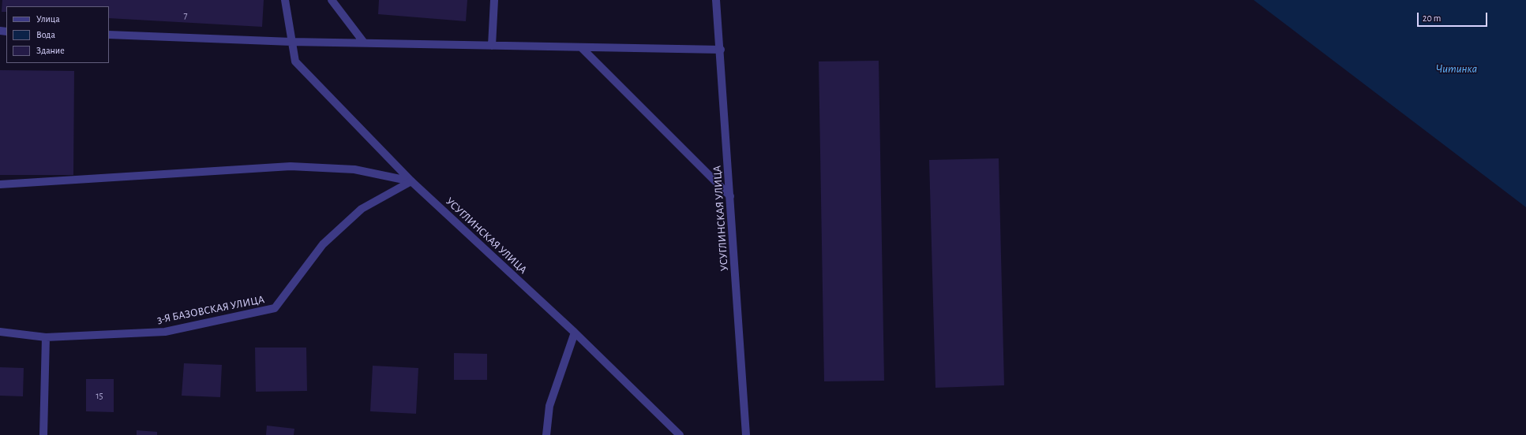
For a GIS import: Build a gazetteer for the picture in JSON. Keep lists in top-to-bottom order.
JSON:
{
  "streets": {
    "street": ["УСУГЛИНСКАЯ УЛИЦА", "3-Я БАЗОВСКАЯ УЛИЦА"]
  },
  "crossings": [
    ["УСУГЛИНСКАЯ УЛИЦА", "3-Я БАЗОВСКАЯ УЛИЦА"]
  ],
  "water": ["Читинка"],
  "house_numbers": ["7", "15"],
  "legend": ["Улица", "Вода", "Здание"],
  "scale_bar": "20 m"
}
